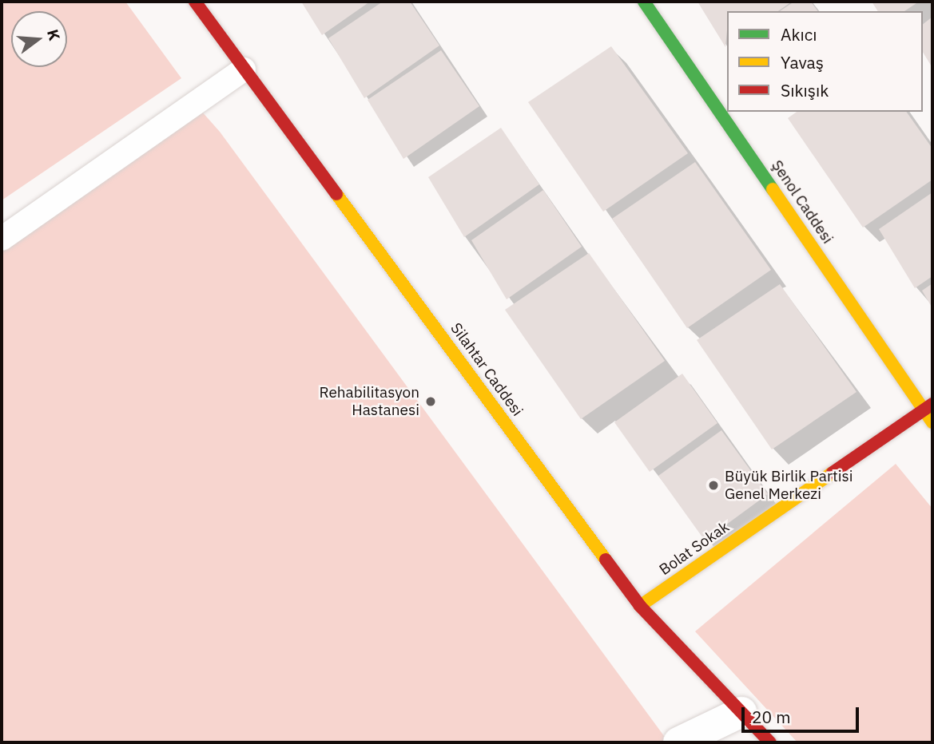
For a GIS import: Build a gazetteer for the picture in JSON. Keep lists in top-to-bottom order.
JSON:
{
  "streets": {
    "main road": ["Şenol Caddesi", "Silahtar Caddesi", "Bolat Sokak"]
  },
  "crossings": [
    ["Şenol Caddesi", "Bolat Sokak"],
    ["Silahtar Caddesi", "Bolat Sokak"]
  ],
  "places": ["Rehabilitasyon Hastanesi", "Büyük Birlik Partisi Genel Merkezi"],
  "legend": ["Akıcı", "Yavaş", "Sıkışık"],
  "scale_bar": "20 m",
  "north": "right"
}
